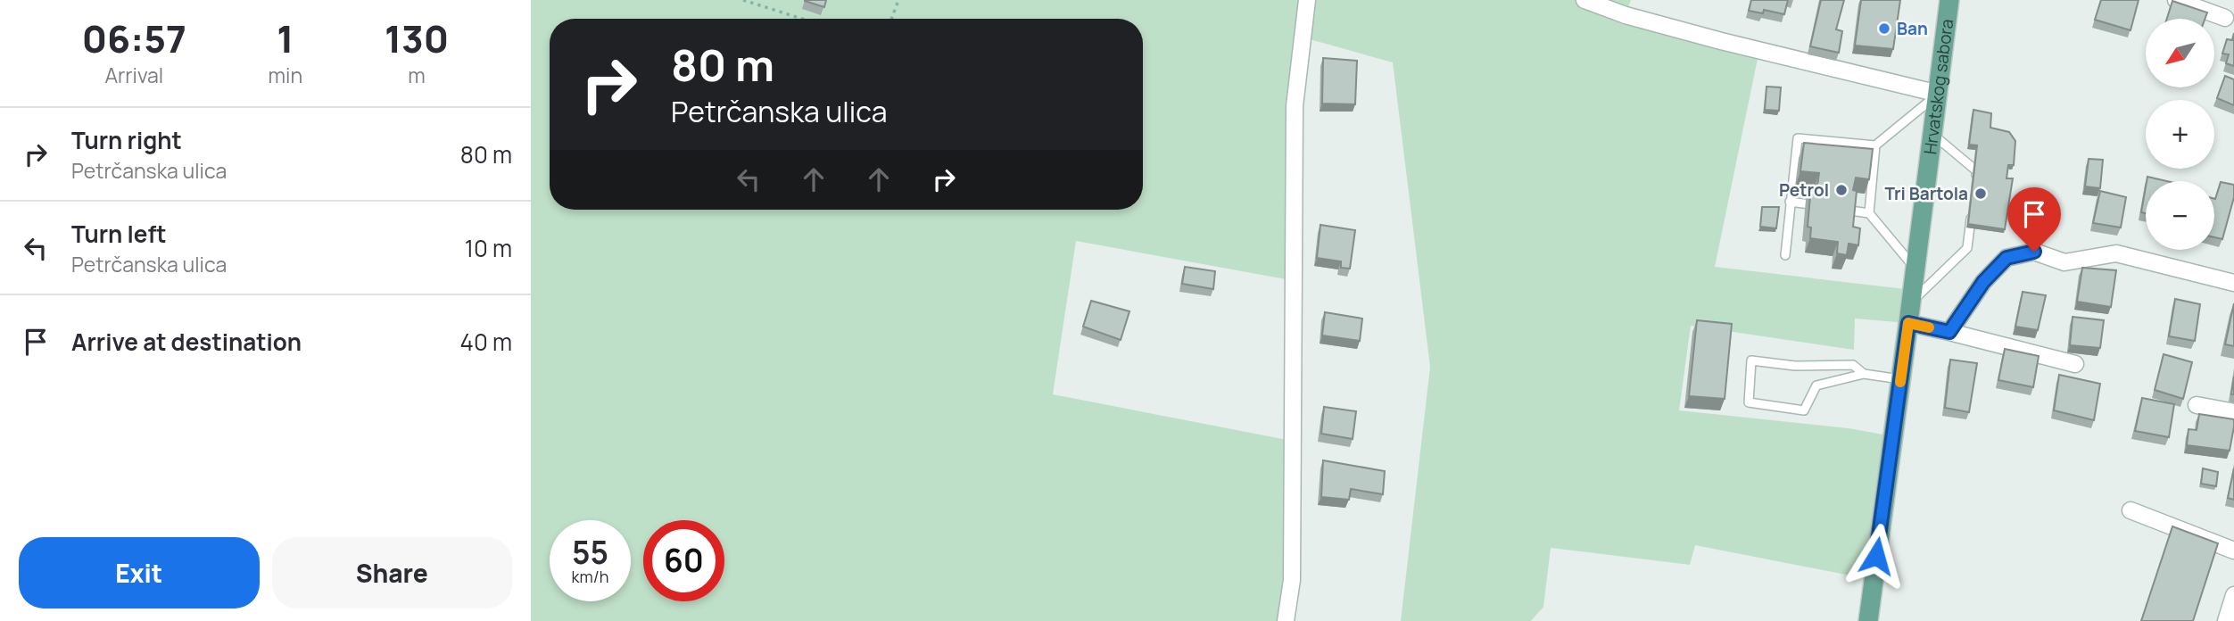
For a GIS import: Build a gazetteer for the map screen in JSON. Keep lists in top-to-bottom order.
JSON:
{
  "streets": {
    "main road": ["Hrvatskog sabora"]
  },
  "places": ["Ban", "Petrol", "Tri Bartola"],
  "north": "bottom left",
  "page": {
    "eta": [
      "06:57",
      "Arrival",
      "1",
      "min",
      "130",
      "m"
    ],
    "map_buttons": ["+", "−"],
    "turn": ["80 m", "Petrčanska ulica"],
    "list": [
      {
        "name": "Turn right",
        "note": "Petrčanska ulica",
        "value": "80 m"
      },
      {
        "name": "Turn left",
        "note": "Petrčanska ulica",
        "value": "10 m"
      },
      {
        "name": "Arrive at destination",
        "value": "40 m"
      }
    ],
    "speed": "55 km/h",
    "limit": "60",
    "buttons": ["Exit", "Share"]
  }
}
